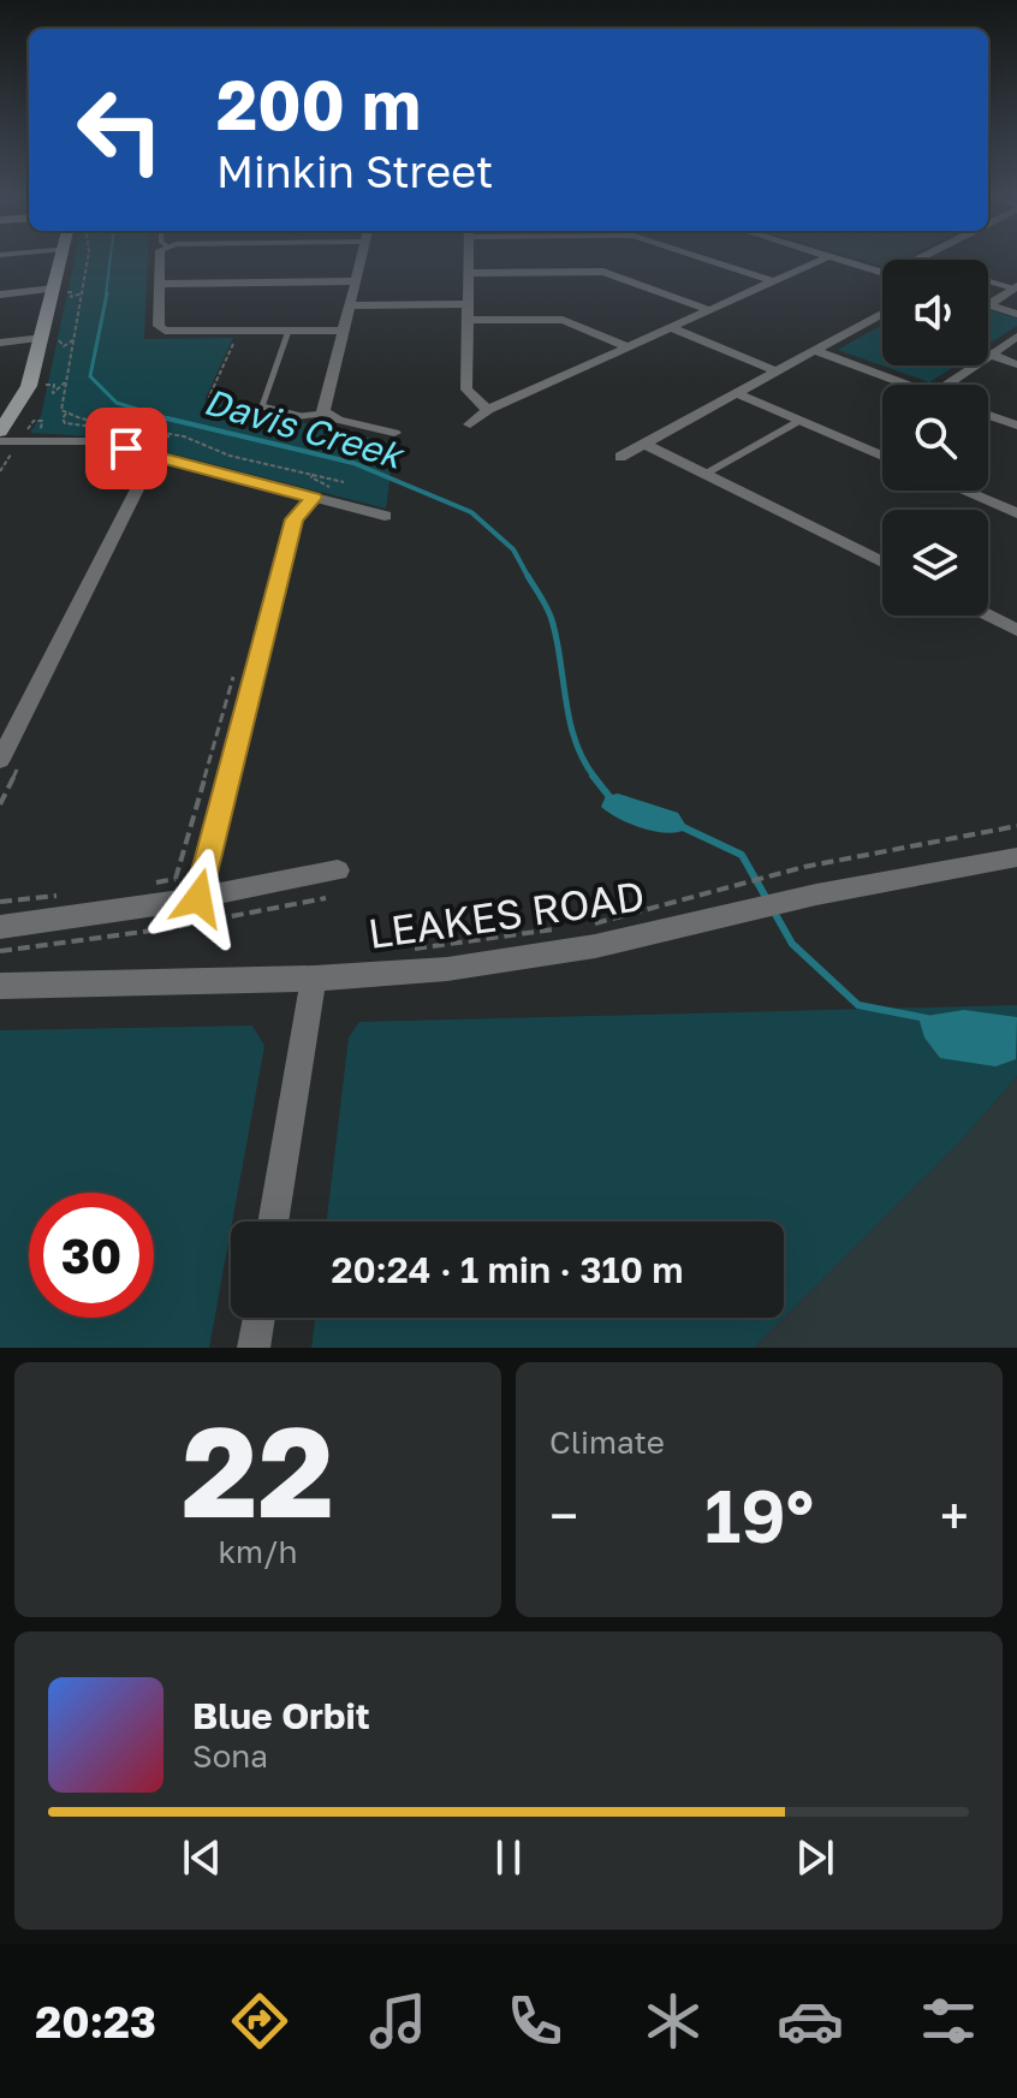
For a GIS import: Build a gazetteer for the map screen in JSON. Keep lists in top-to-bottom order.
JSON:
{
  "streets": {
    "street": ["LEAKES ROAD"]
  },
  "water": ["Davis Creek"],
  "page": {
    "turn": ["200 m", "Minkin Street"],
    "limit": "30",
    "trip": "20:24 · 1 min · 310 m",
    "tile": [
      ["22", "km/h"],
      "Climate"
    ],
    "heat": ["−", "19°", "+"],
    "song": ["Blue Orbit", "Sona"],
    "tabs": "20:23"
  }
}
